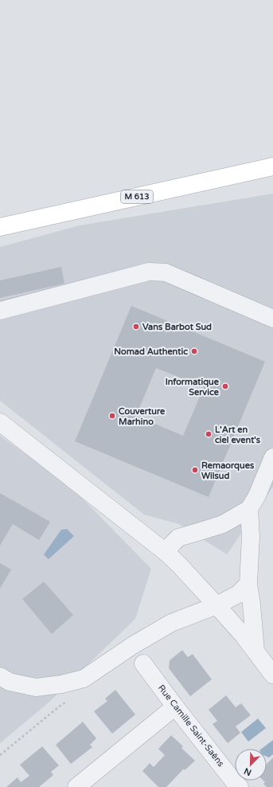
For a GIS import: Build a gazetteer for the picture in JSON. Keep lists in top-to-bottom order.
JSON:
{
  "streets": {
    "main road": ["M 613"],
    "street": ["Rue Camille Saint-Saëns"]
  },
  "places": [
    "Vans Barbot Sud",
    "Nomad Authentic",
    "Informatique Service",
    "Couverture Marhino",
    "L'Art en ciel event's",
    "Remaorques Wilsud"
  ],
  "north": "bottom left"
}
